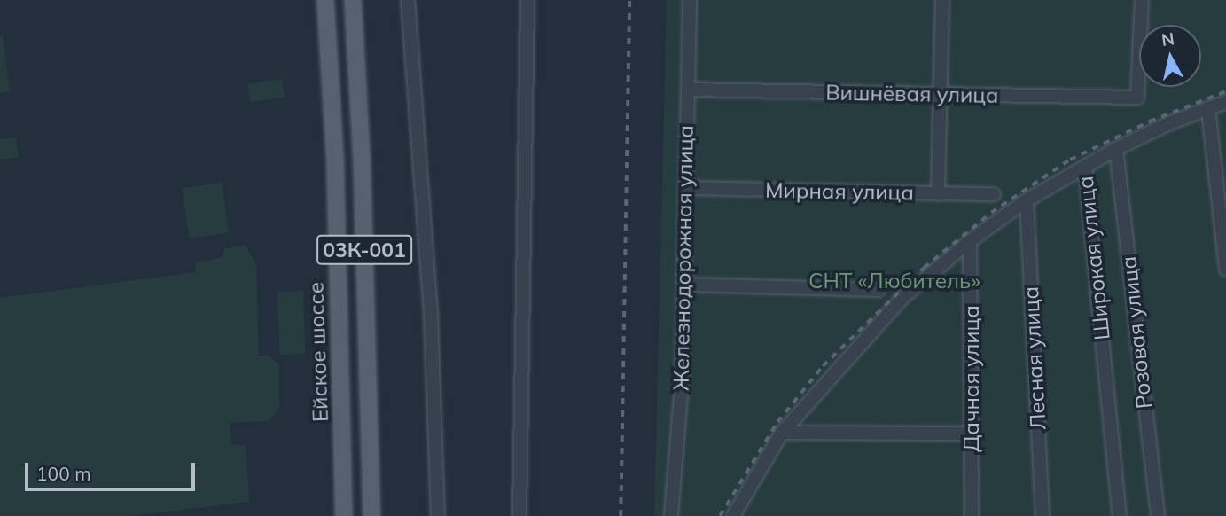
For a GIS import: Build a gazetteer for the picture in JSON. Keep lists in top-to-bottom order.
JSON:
{
  "streets": {
    "main road": ["03К-001", "Ейское шоссе"],
    "street": [
      "Вишнёвая улица",
      "Мирная улица",
      "Железнодорожная улица",
      "Широкая улица",
      "Розовая улица",
      "Лесная улица",
      "Дачная улица"
    ]
  },
  "crossings": [
    ["Вишнёвая улица", "Железнодорожная улица"],
    ["Мирная улица", "Железнодорожная улица"],
    ["Широкая улица", "Лесная улица"],
    ["Широкая улица", "Дачная улица"]
  ],
  "parks": ["СНТ «Любитель»"],
  "scale_bar": "100 m",
  "north": "top"
}
